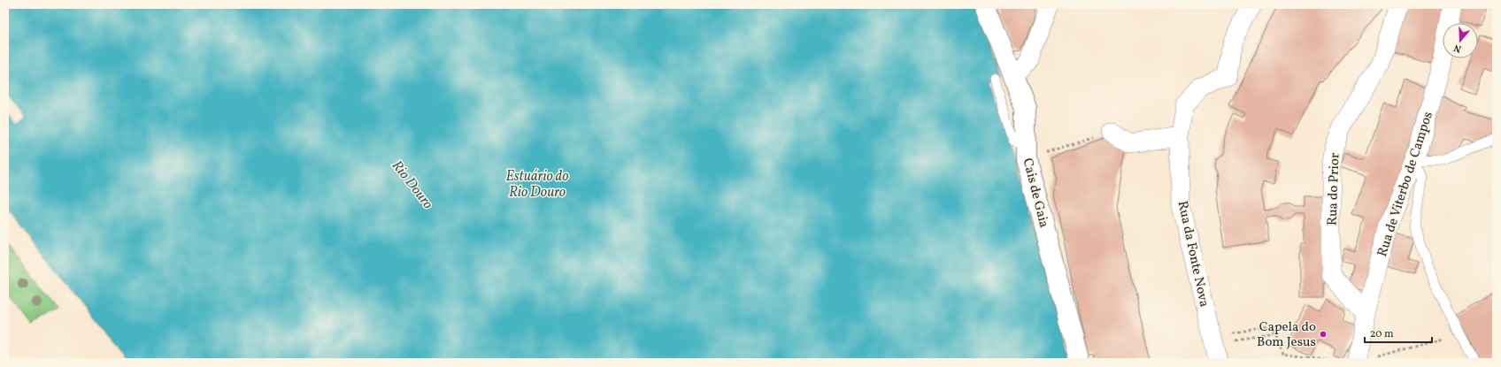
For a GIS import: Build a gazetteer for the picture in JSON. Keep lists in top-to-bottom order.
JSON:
{
  "streets": {
    "main road": ["Cais de Gaia"],
    "street": ["Rua de Viterbo de Campos", "Rua do Prior", "Rua da Fonte Nova"]
  },
  "crossings": [
    ["Rua de Viterbo de Campos", "Rua do Prior"]
  ],
  "water": ["Estuário do Rio Douro", "Rio Douro"],
  "places": ["Capela do Bom Jesus"],
  "scale_bar": "20 m",
  "north": "bottom"
}
